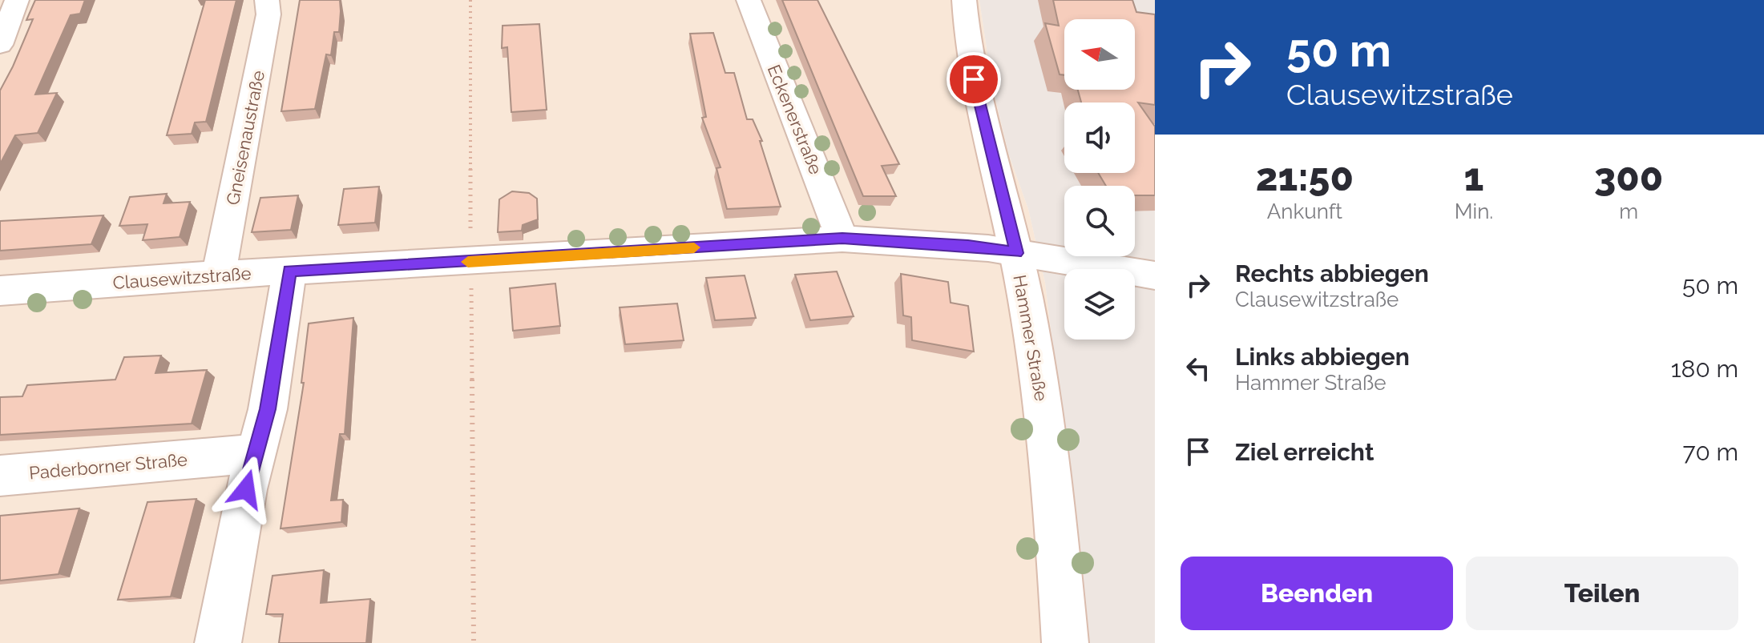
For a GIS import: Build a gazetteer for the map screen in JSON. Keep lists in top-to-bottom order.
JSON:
{
  "streets": {
    "street": [
      "Eckenerstraße",
      "Gneisenaustraße",
      "Clausewitzstraße",
      "Hammer Straße",
      "Paderborner Straße"
    ]
  },
  "crossings": [
    ["Eckenerstraße", "Clausewitzstraße"],
    ["Gneisenaustraße", "Clausewitzstraße"],
    ["Clausewitzstraße", "Hammer Straße"]
  ],
  "north": "left",
  "page": {
    "turn": ["50 m", "Clausewitzstraße"],
    "eta": [
      "21:50",
      "Ankunft",
      "1",
      "Min.",
      "300",
      "m"
    ],
    "list": [
      {
        "name": "Rechts abbiegen",
        "note": "Clausewitzstraße",
        "value": "50 m"
      },
      {
        "name": "Links abbiegen",
        "note": "Hammer Straße",
        "value": "180 m"
      },
      {
        "name": "Ziel erreicht",
        "value": "70 m"
      }
    ],
    "buttons": ["Beenden", "Teilen"]
  }
}
